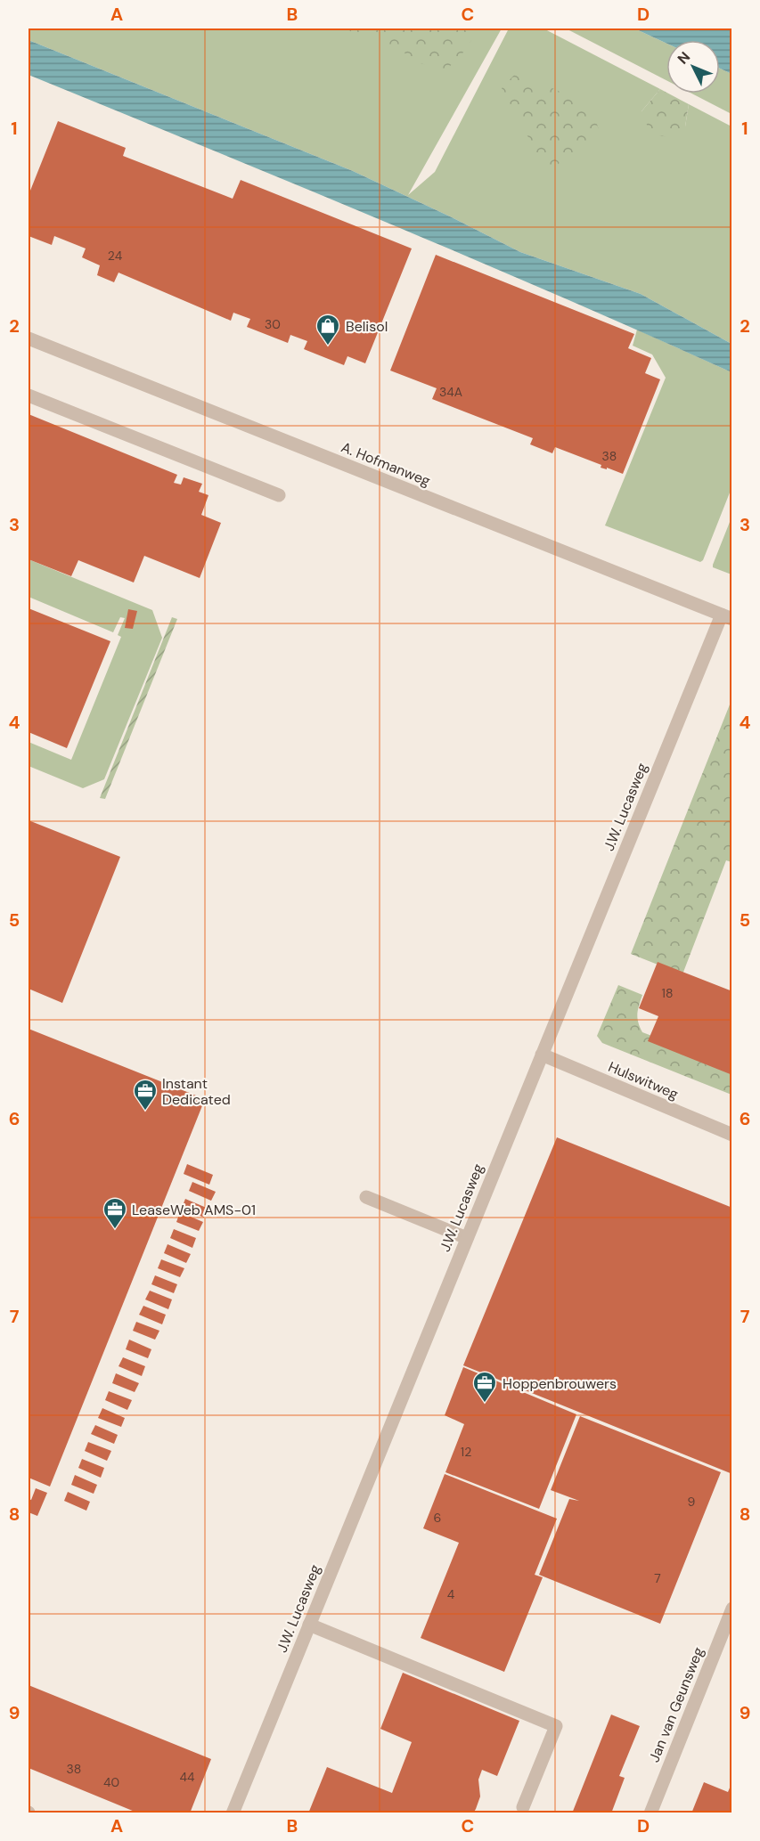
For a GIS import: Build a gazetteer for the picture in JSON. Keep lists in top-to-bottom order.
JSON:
{
  "streets": {
    "street": [
      "A. Hofmanweg",
      "J.W. Lucasweg",
      "Hulswitweg",
      "Jan van Geunsweg"
    ]
  },
  "crossings": [
    ["A. Hofmanweg", "J.W. Lucasweg"],
    ["J.W. Lucasweg", "Hulswitweg"]
  ],
  "places": {
    "shop": ["Belisol"],
    "office": ["Instant Dedicated", "LeaseWeb AMS-01", "Hoppenbrouwers"]
  },
  "house_numbers": [
    "24",
    "30",
    "34A",
    "38",
    "18",
    "12",
    "9",
    "6",
    "7",
    "4",
    "38",
    "44",
    "40"
  ],
  "north": "top left",
  "grid": {
    "columns": [
      "A",
      "B",
      "C",
      "D"
    ],
    "rows": [
      "1",
      "2",
      "3",
      "4",
      "5",
      "6",
      "7",
      "8",
      "9"
    ]
  }
}
